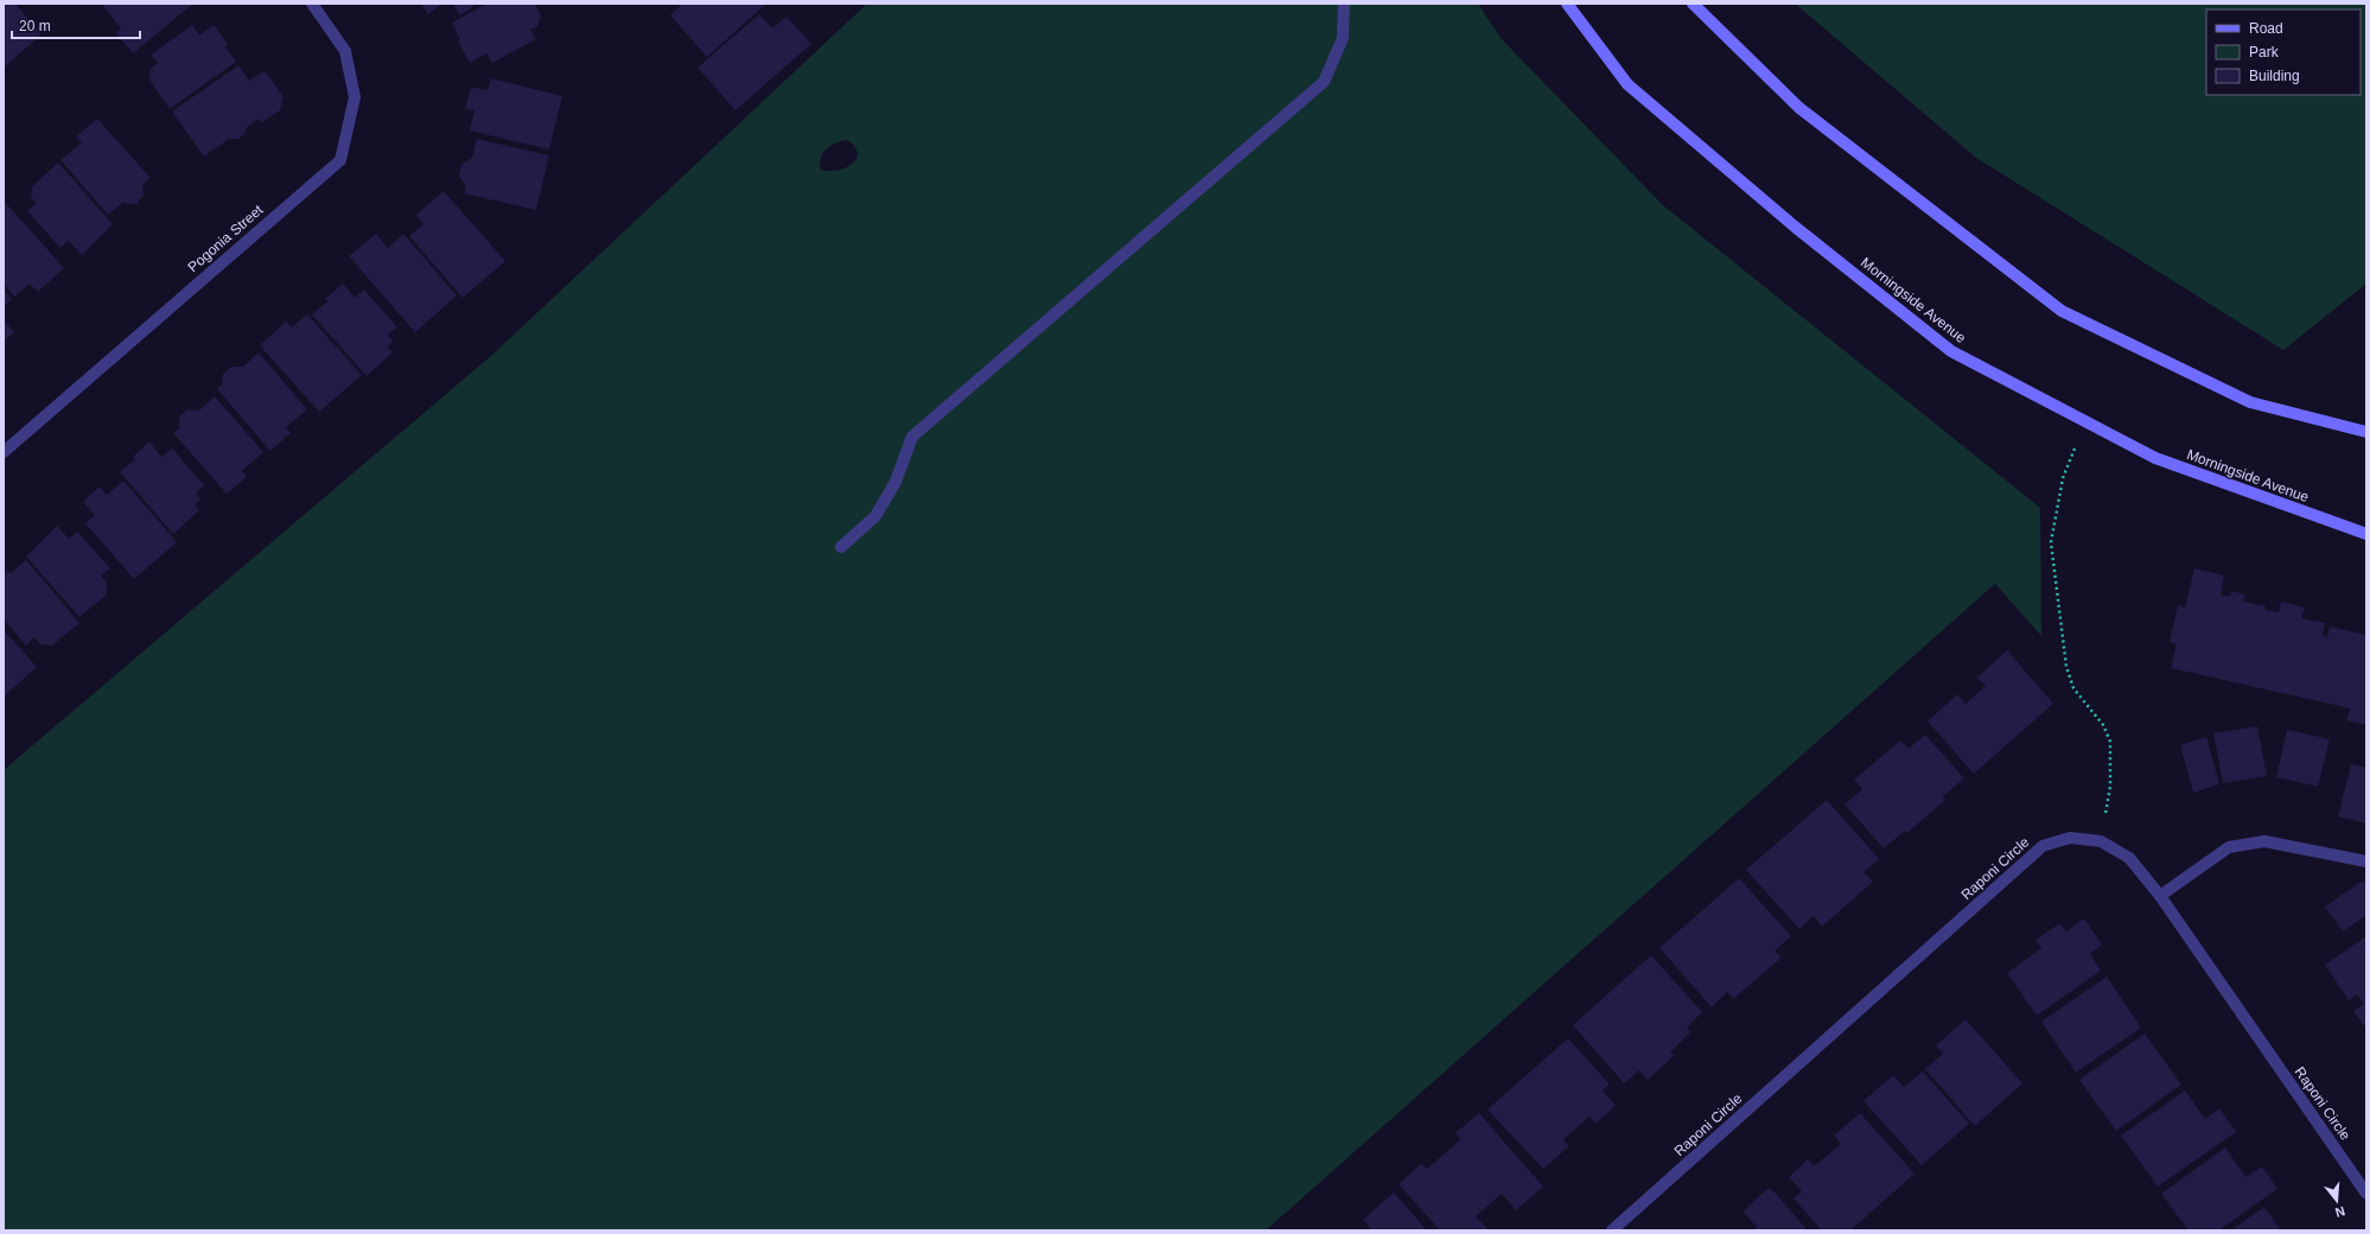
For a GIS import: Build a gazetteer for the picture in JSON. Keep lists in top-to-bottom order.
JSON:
{
  "streets": {
    "main road": ["Morningside Avenue"],
    "street": ["Pogonia Street", "Raponi Circle"]
  },
  "legend": ["Road", "Park", "Building"],
  "scale_bar": "20 m",
  "north": "bottom"
}
